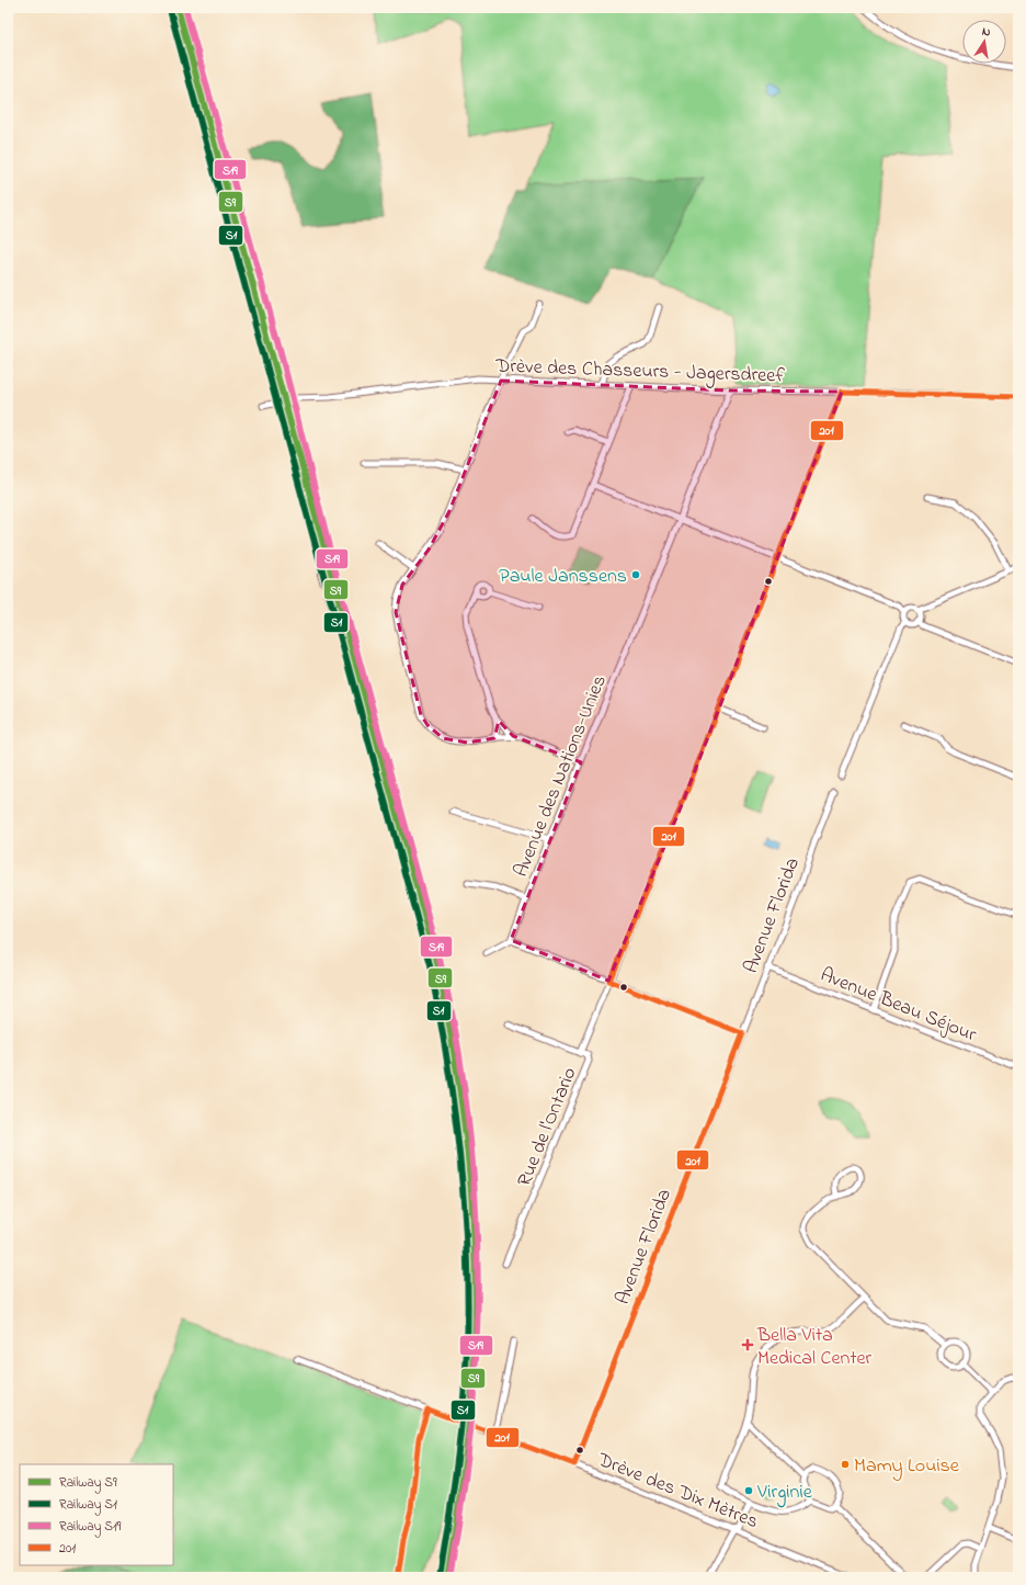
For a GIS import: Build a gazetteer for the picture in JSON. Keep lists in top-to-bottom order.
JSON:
{
  "streets": {
    "street": [
      "Drève des Chasseurs - Jagersdreef",
      "Avenue des Nations-Unies",
      "Avenue Florida",
      "Avenue Beau Séjour",
      "Rue de l'Ontario",
      "Drève des Dix Mètres"
    ]
  },
  "crossings": [
    ["Drève des Chasseurs - Jagersdreef", "Avenue des Nations-Unies"],
    ["Drève des Chasseurs - Jagersdreef", "Rue de l'Ontario"],
    ["Avenue Florida", "Avenue Beau Séjour"],
    ["Avenue Florida", "Drève des Dix Mètres"]
  ],
  "places": {
    "other": ["Paule Janssens", "Mamy Louise", "Virginie"],
    "health": ["Bella Vita Medical Center"]
  },
  "lines": [
    "rail line S9",
    "rail line S19",
    "rail line S1",
    "transit line 201"
  ],
  "legend": [
    "Railway S9",
    "Railway S1",
    "Railway S19",
    "201"
  ],
  "north": "top"
}
